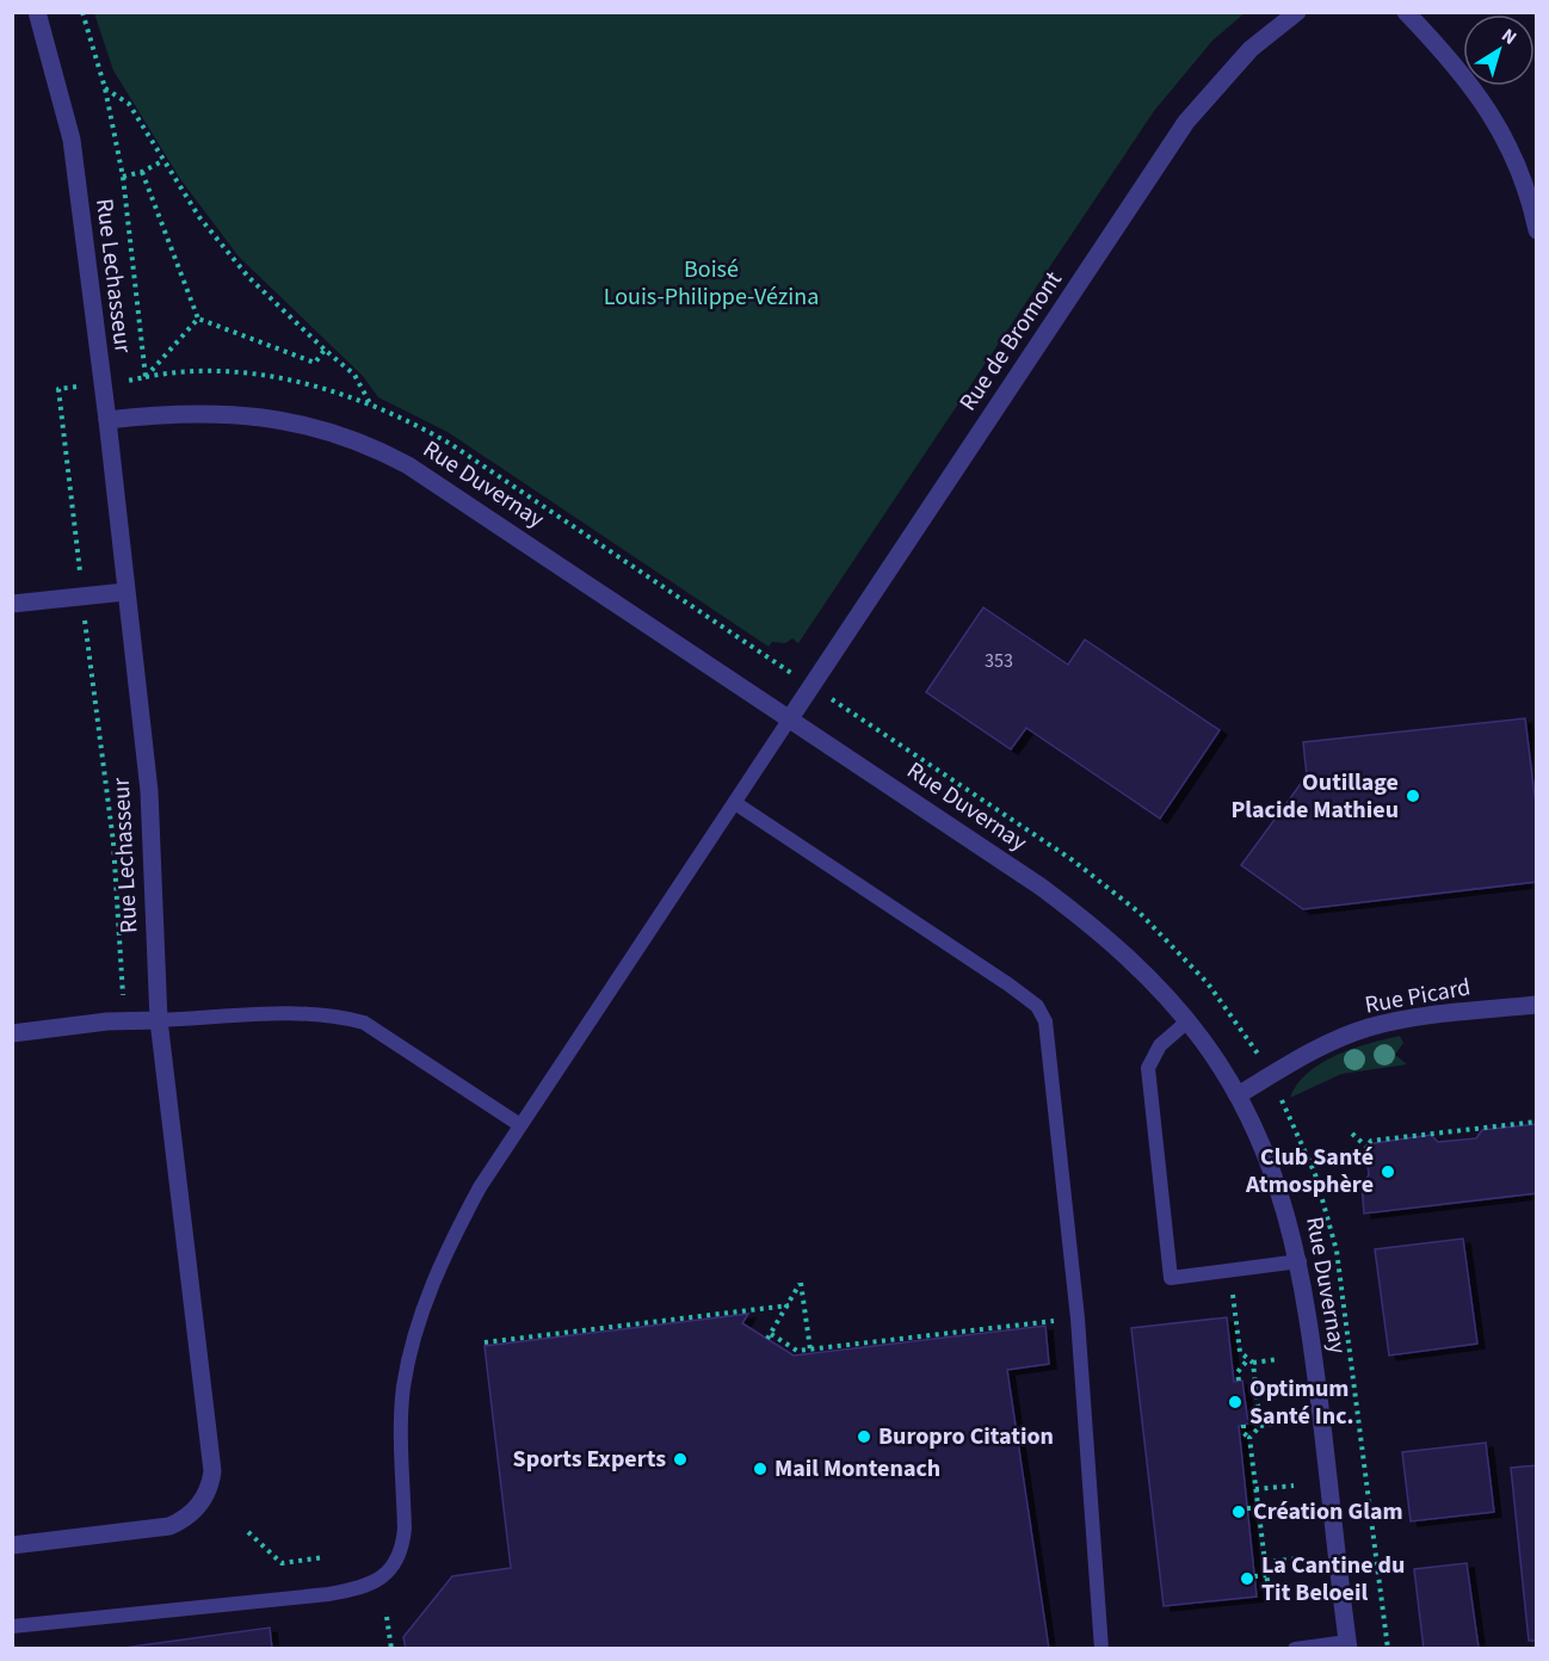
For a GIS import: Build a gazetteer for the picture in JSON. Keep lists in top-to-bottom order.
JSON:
{
  "streets": {
    "street": [
      "Rue Lechasseur",
      "Rue de Bromont",
      "Rue Duvernay",
      "Rue Picard"
    ]
  },
  "crossings": [
    ["Rue Lechasseur", "Rue Duvernay"],
    ["Rue de Bromont", "Rue Duvernay"],
    ["Rue Duvernay", "Rue Picard"]
  ],
  "parks": ["Boisé Louis-Philippe-Vézina"],
  "places": [
    "Outillage Placide Mathieu",
    "Club Santé Atmosphère",
    "Optimum Santé Inc.",
    "Buropro Citation",
    "Sports Experts",
    "Mail Montenach",
    "Création Glam",
    "La Cantine du Tit Beloeil"
  ],
  "house_numbers": ["353"],
  "north": "top right"
}
